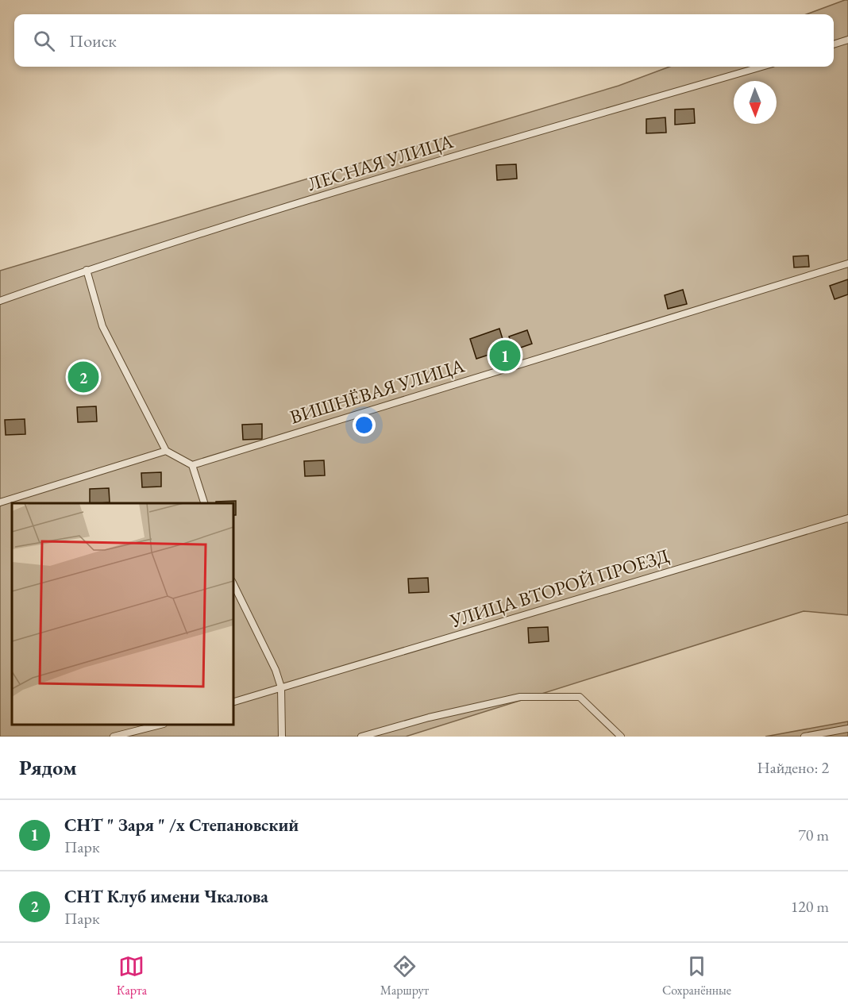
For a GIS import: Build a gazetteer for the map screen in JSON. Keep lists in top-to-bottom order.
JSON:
{
  "streets": {
    "lane": ["ЛЕСНАЯ УЛИЦА", "ВИШНЁВАЯ УЛИЦА", "УЛИЦА ВТОРОЙ ПРОЕЗД"]
  },
  "north": "bottom",
  "page": {
    "search": "Поиск",
    "pins": ["1", "2"],
    "heading": ["Рядом", "Найдено: 2"],
    "list": [
      {
        "mark": "1",
        "name": "СНТ \" Заря \" /х Степановский",
        "note": "Парк",
        "value": "70 m"
      },
      {
        "mark": "2",
        "name": "СНТ Клуб имени Чкалова",
        "note": "Парк",
        "value": "120 m"
      }
    ],
    "nav": ["Карта", "Маршрут", "Сохранённые"]
  }
}
